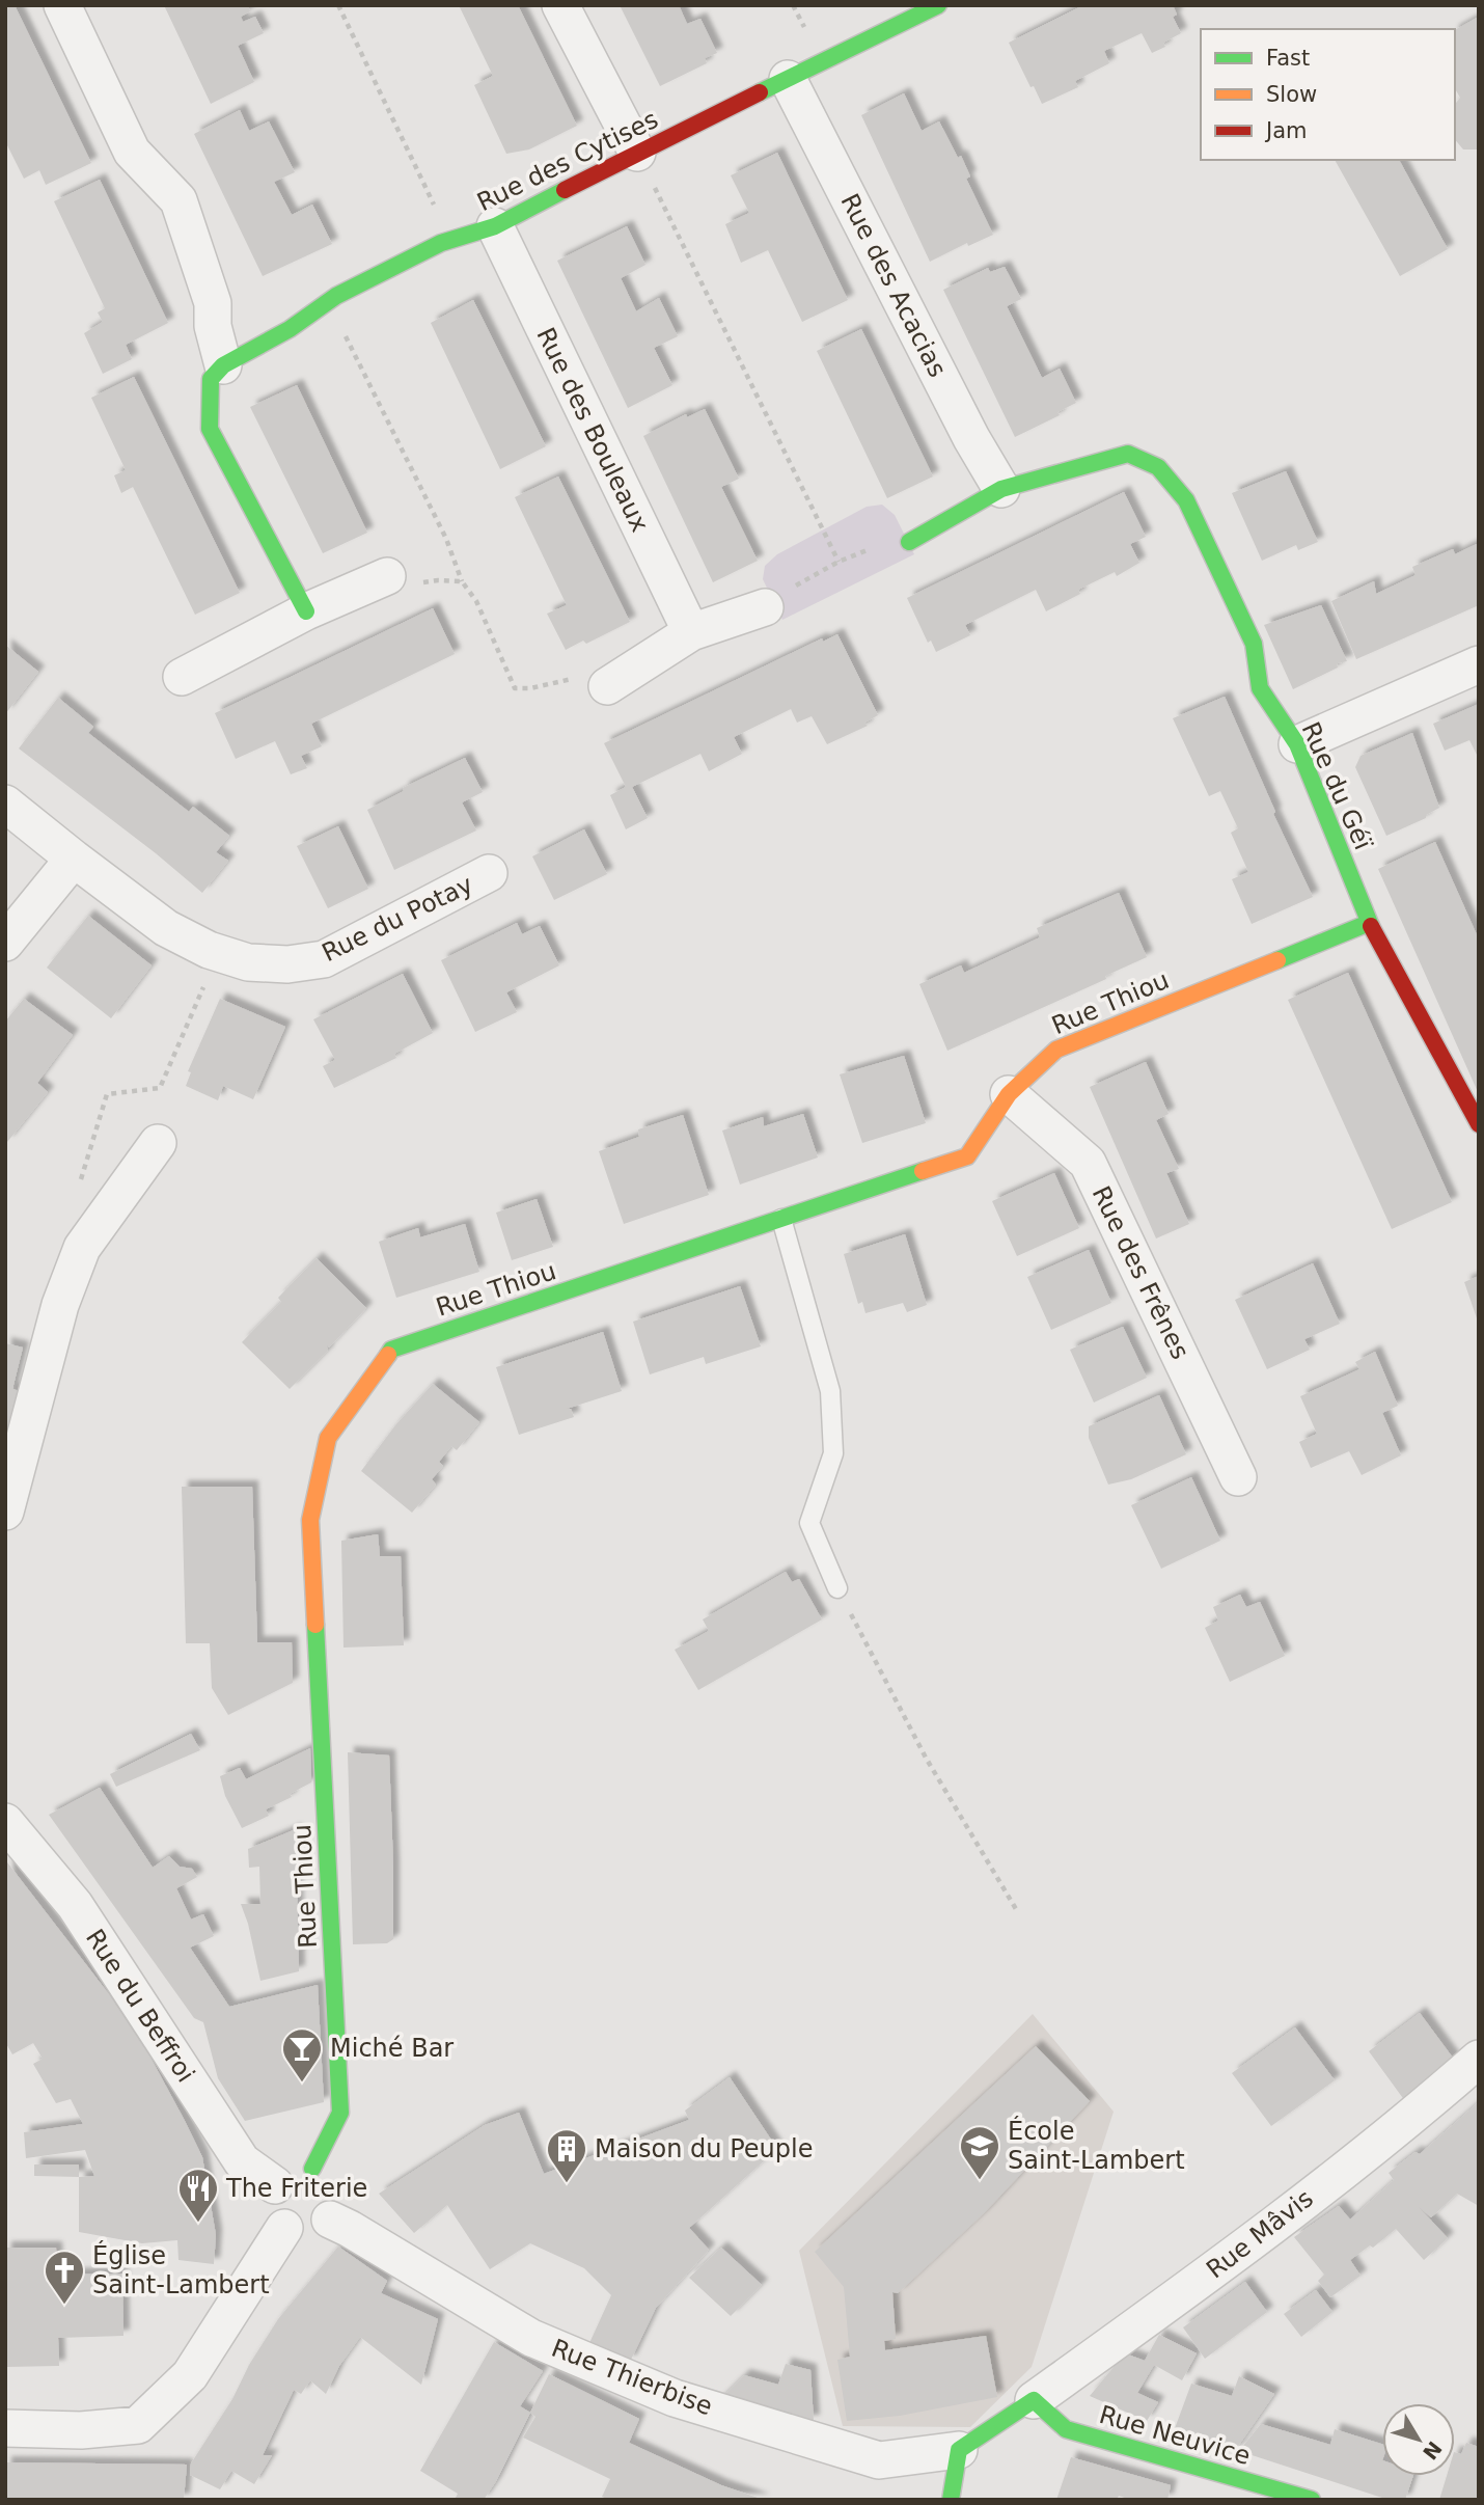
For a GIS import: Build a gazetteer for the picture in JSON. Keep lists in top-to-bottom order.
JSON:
{
  "streets": {
    "street": [
      "Rue des Cytises",
      "Rue des Acacias",
      "Rue des Bouleaux",
      "Rue du Géï",
      "Rue du Potay",
      "Rue Thiou",
      "Rue des Frênes",
      "Rue du Beffroi",
      "Rue Mâvis",
      "Rue Thierbise",
      "Rue Neuvice"
    ]
  },
  "crossings": [
    ["Rue des Cytises", "Rue des Acacias"],
    ["Rue des Cytises", "Rue des Bouleaux"],
    ["Rue des Acacias", "Rue du Géï"],
    ["Rue du Géï", "Rue Thiou"],
    ["Rue Thiou", "Rue des Frênes"],
    ["Rue Thiou", "Rue du Beffroi"],
    ["Rue Thiou", "Rue Thierbise"],
    ["Rue du Beffroi", "Rue Thierbise"],
    ["Rue Mâvis", "Rue Thierbise"],
    ["Rue Mâvis", "Rue Neuvice"],
    ["Rue Thierbise", "Rue Neuvice"]
  ],
  "places": {
    "bar": ["Miché Bar"],
    "school or university": ["École Saint-Lambert"],
    "building": ["Maison du Peuple"],
    "restaurant": ["The Friterie"],
    "church": ["Église Saint-Lambert"]
  },
  "legend": ["Fast", "Slow", "Jam"],
  "north": "bottom right"
}
